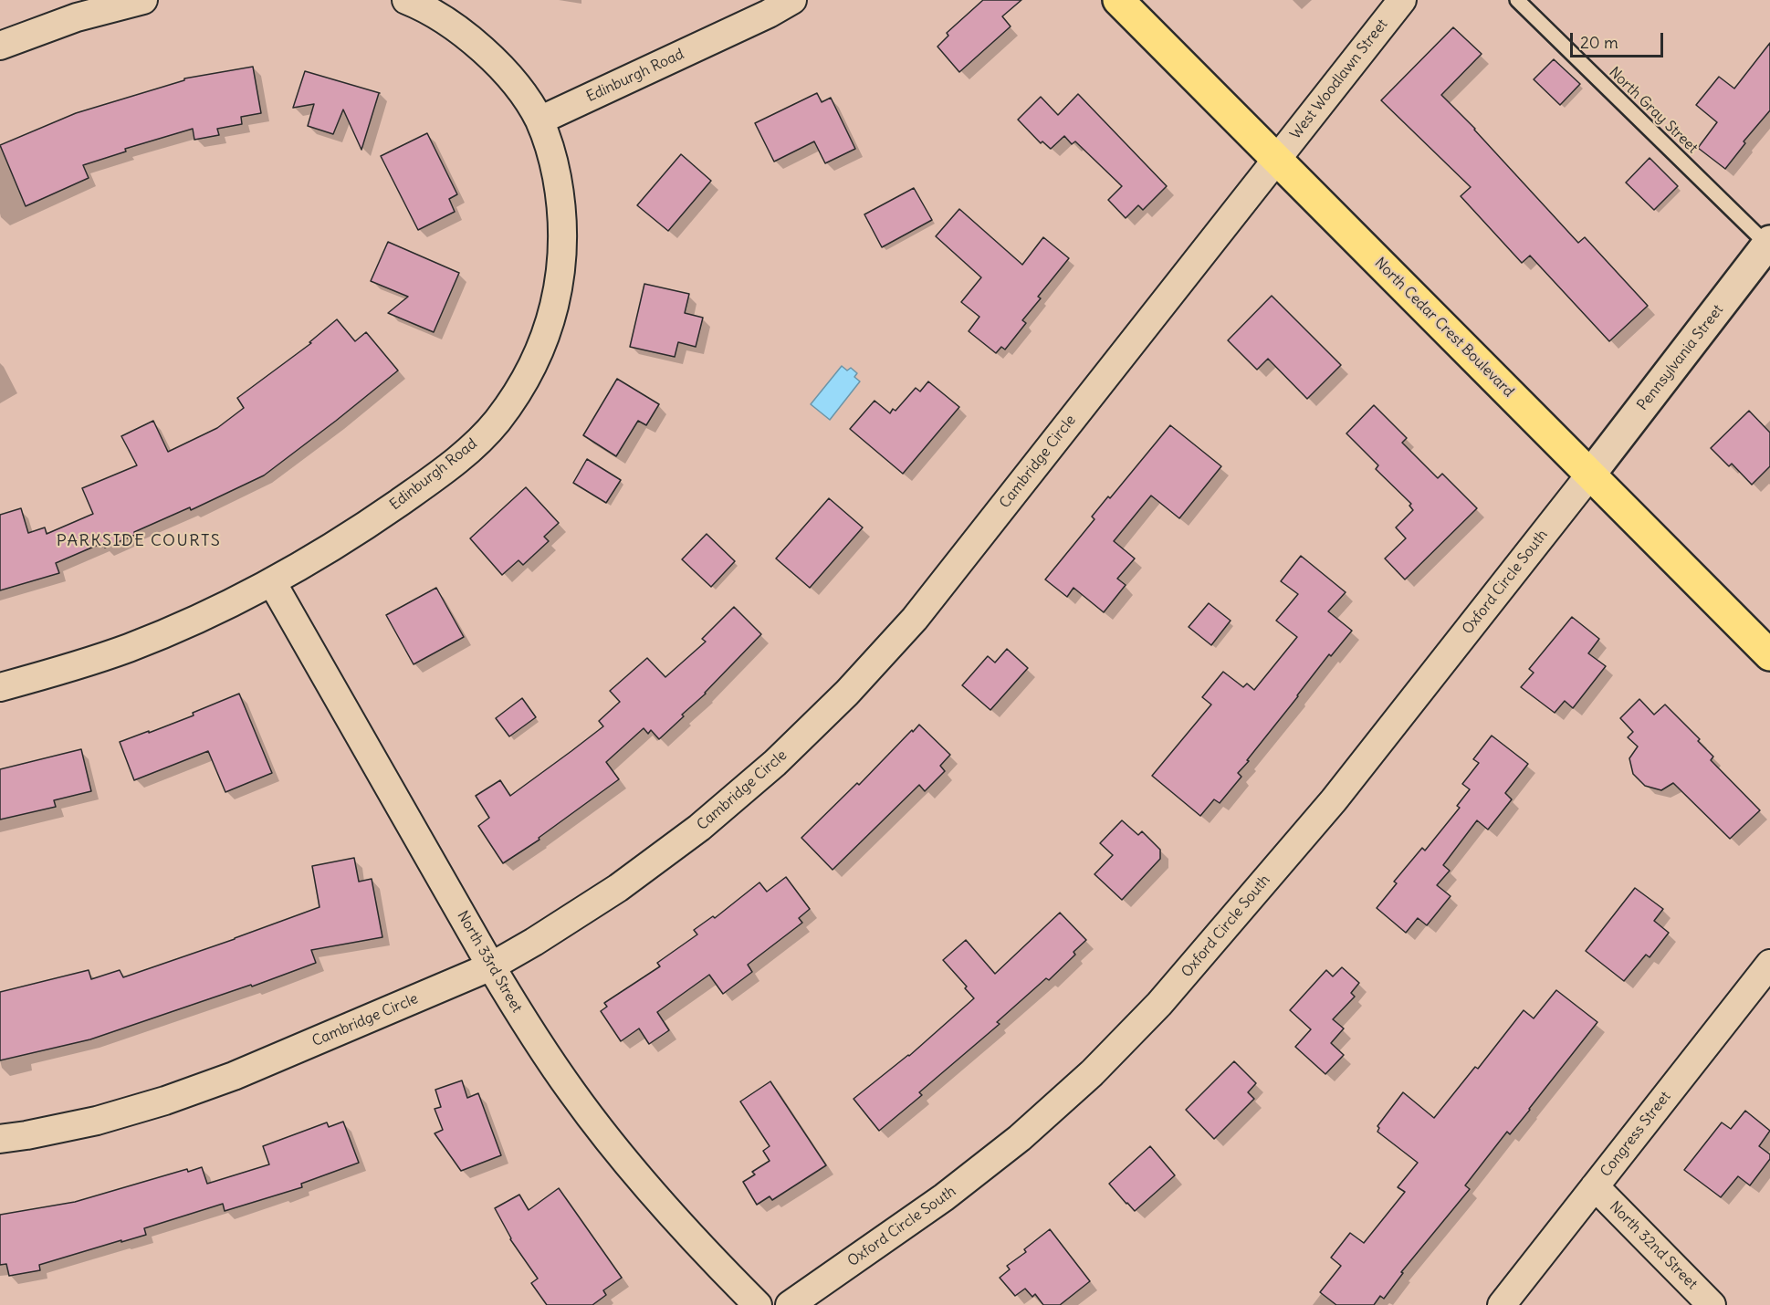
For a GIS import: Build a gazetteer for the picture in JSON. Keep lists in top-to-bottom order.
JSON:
{
  "streets": {
    "main road": ["North Cedar Crest Boulevard"],
    "street": [
      "Edinburgh Road",
      "West Woodlawn Street",
      "Pennsylvania Street",
      "Cambridge Circle",
      "Oxford Circle South",
      "North 33rd Street",
      "Congress Street",
      "North 32nd Street"
    ],
    "lane": ["North Gray Street"]
  },
  "crossings": [
    ["Edinburgh Road", "North 33rd Street"],
    ["West Woodlawn Street", "North Cedar Crest Boulevard"],
    ["West Woodlawn Street", "Cambridge Circle"],
    ["North Gray Street", "Pennsylvania Street"],
    ["North Cedar Crest Boulevard", "Pennsylvania Street"],
    ["North Cedar Crest Boulevard", "Cambridge Circle"],
    ["North Cedar Crest Boulevard", "Oxford Circle South"],
    ["Pennsylvania Street", "Oxford Circle South"],
    ["Cambridge Circle", "North 33rd Street"],
    ["Congress Street", "North 32nd Street"]
  ],
  "districts": ["PARKSIDE COURTS"],
  "scale_bar": "20 m"
}
